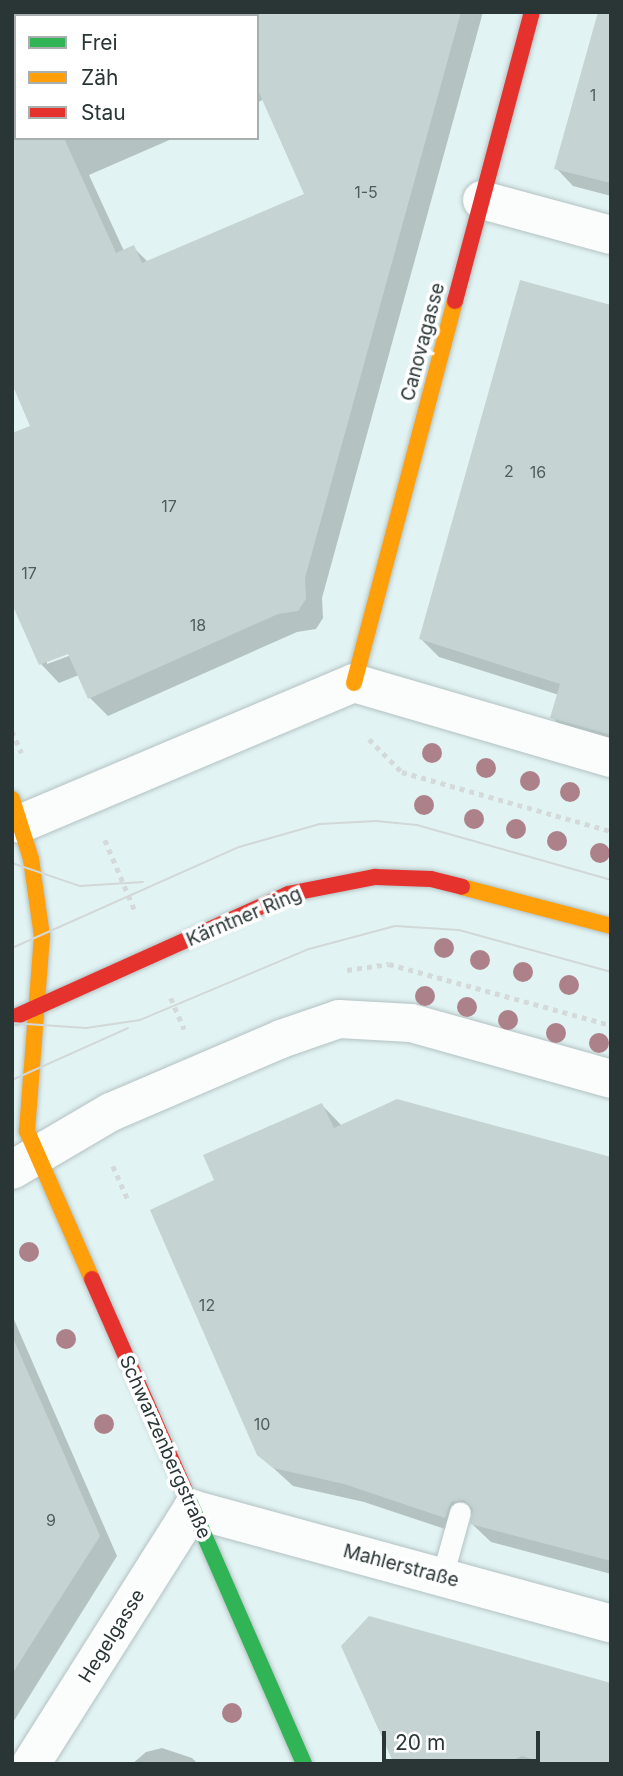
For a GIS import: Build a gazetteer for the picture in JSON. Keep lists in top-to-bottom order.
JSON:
{
  "streets": {
    "street": [
      "Canovagasse",
      "Kärntner Ring",
      "Schwarzenbergstraße",
      "Mahlerstraße",
      "Hegelgasse"
    ]
  },
  "crossings": [
    ["Kärntner Ring", "Schwarzenbergstraße"],
    ["Schwarzenbergstraße", "Mahlerstraße"],
    ["Schwarzenbergstraße", "Hegelgasse"],
    ["Mahlerstraße", "Hegelgasse"]
  ],
  "house_numbers": [
    "1",
    "1-5",
    "2",
    "16",
    "17",
    "17",
    "18",
    "12",
    "10",
    "9"
  ],
  "legend": ["Frei", "Zäh", "Stau"],
  "scale_bar": "20 m"
}
